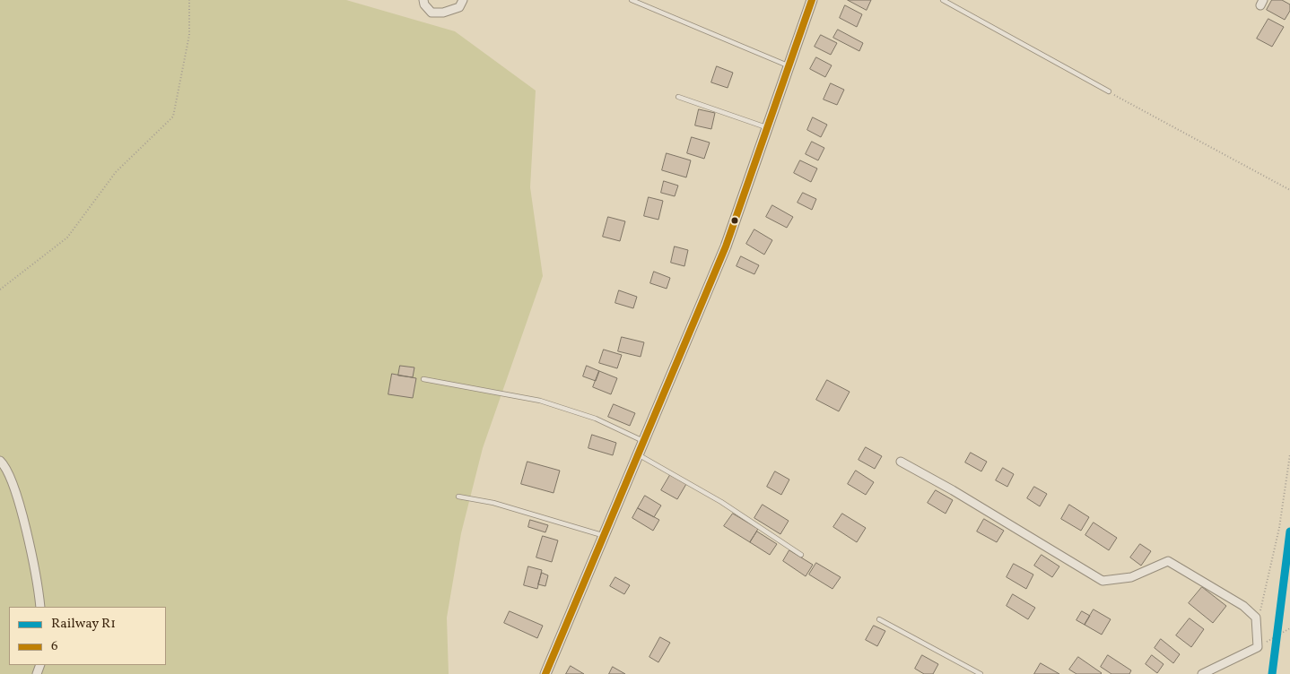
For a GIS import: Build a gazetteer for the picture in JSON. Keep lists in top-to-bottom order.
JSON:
{
  "lines": ["transit line 6", "rail line R1"],
  "legend": ["Railway R1", "6"]
}
